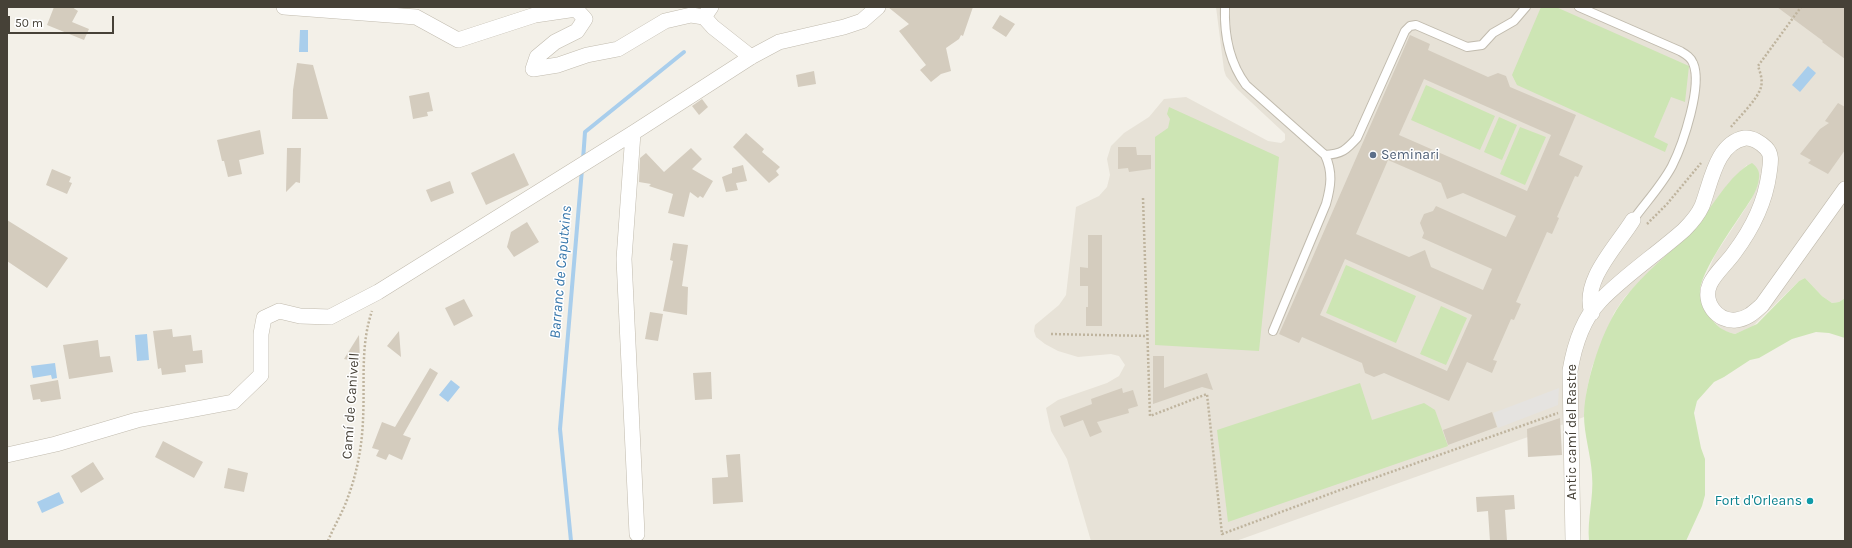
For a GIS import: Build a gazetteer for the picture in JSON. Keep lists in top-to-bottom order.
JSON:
{
  "streets": {
    "street": ["Antic camí del Rastre"],
    "path": ["Camí de Canivell"]
  },
  "water": ["Barranc de Caputxins"],
  "places": ["Seminari", "Fort d'Orleans"],
  "scale_bar": "50 m"
}
